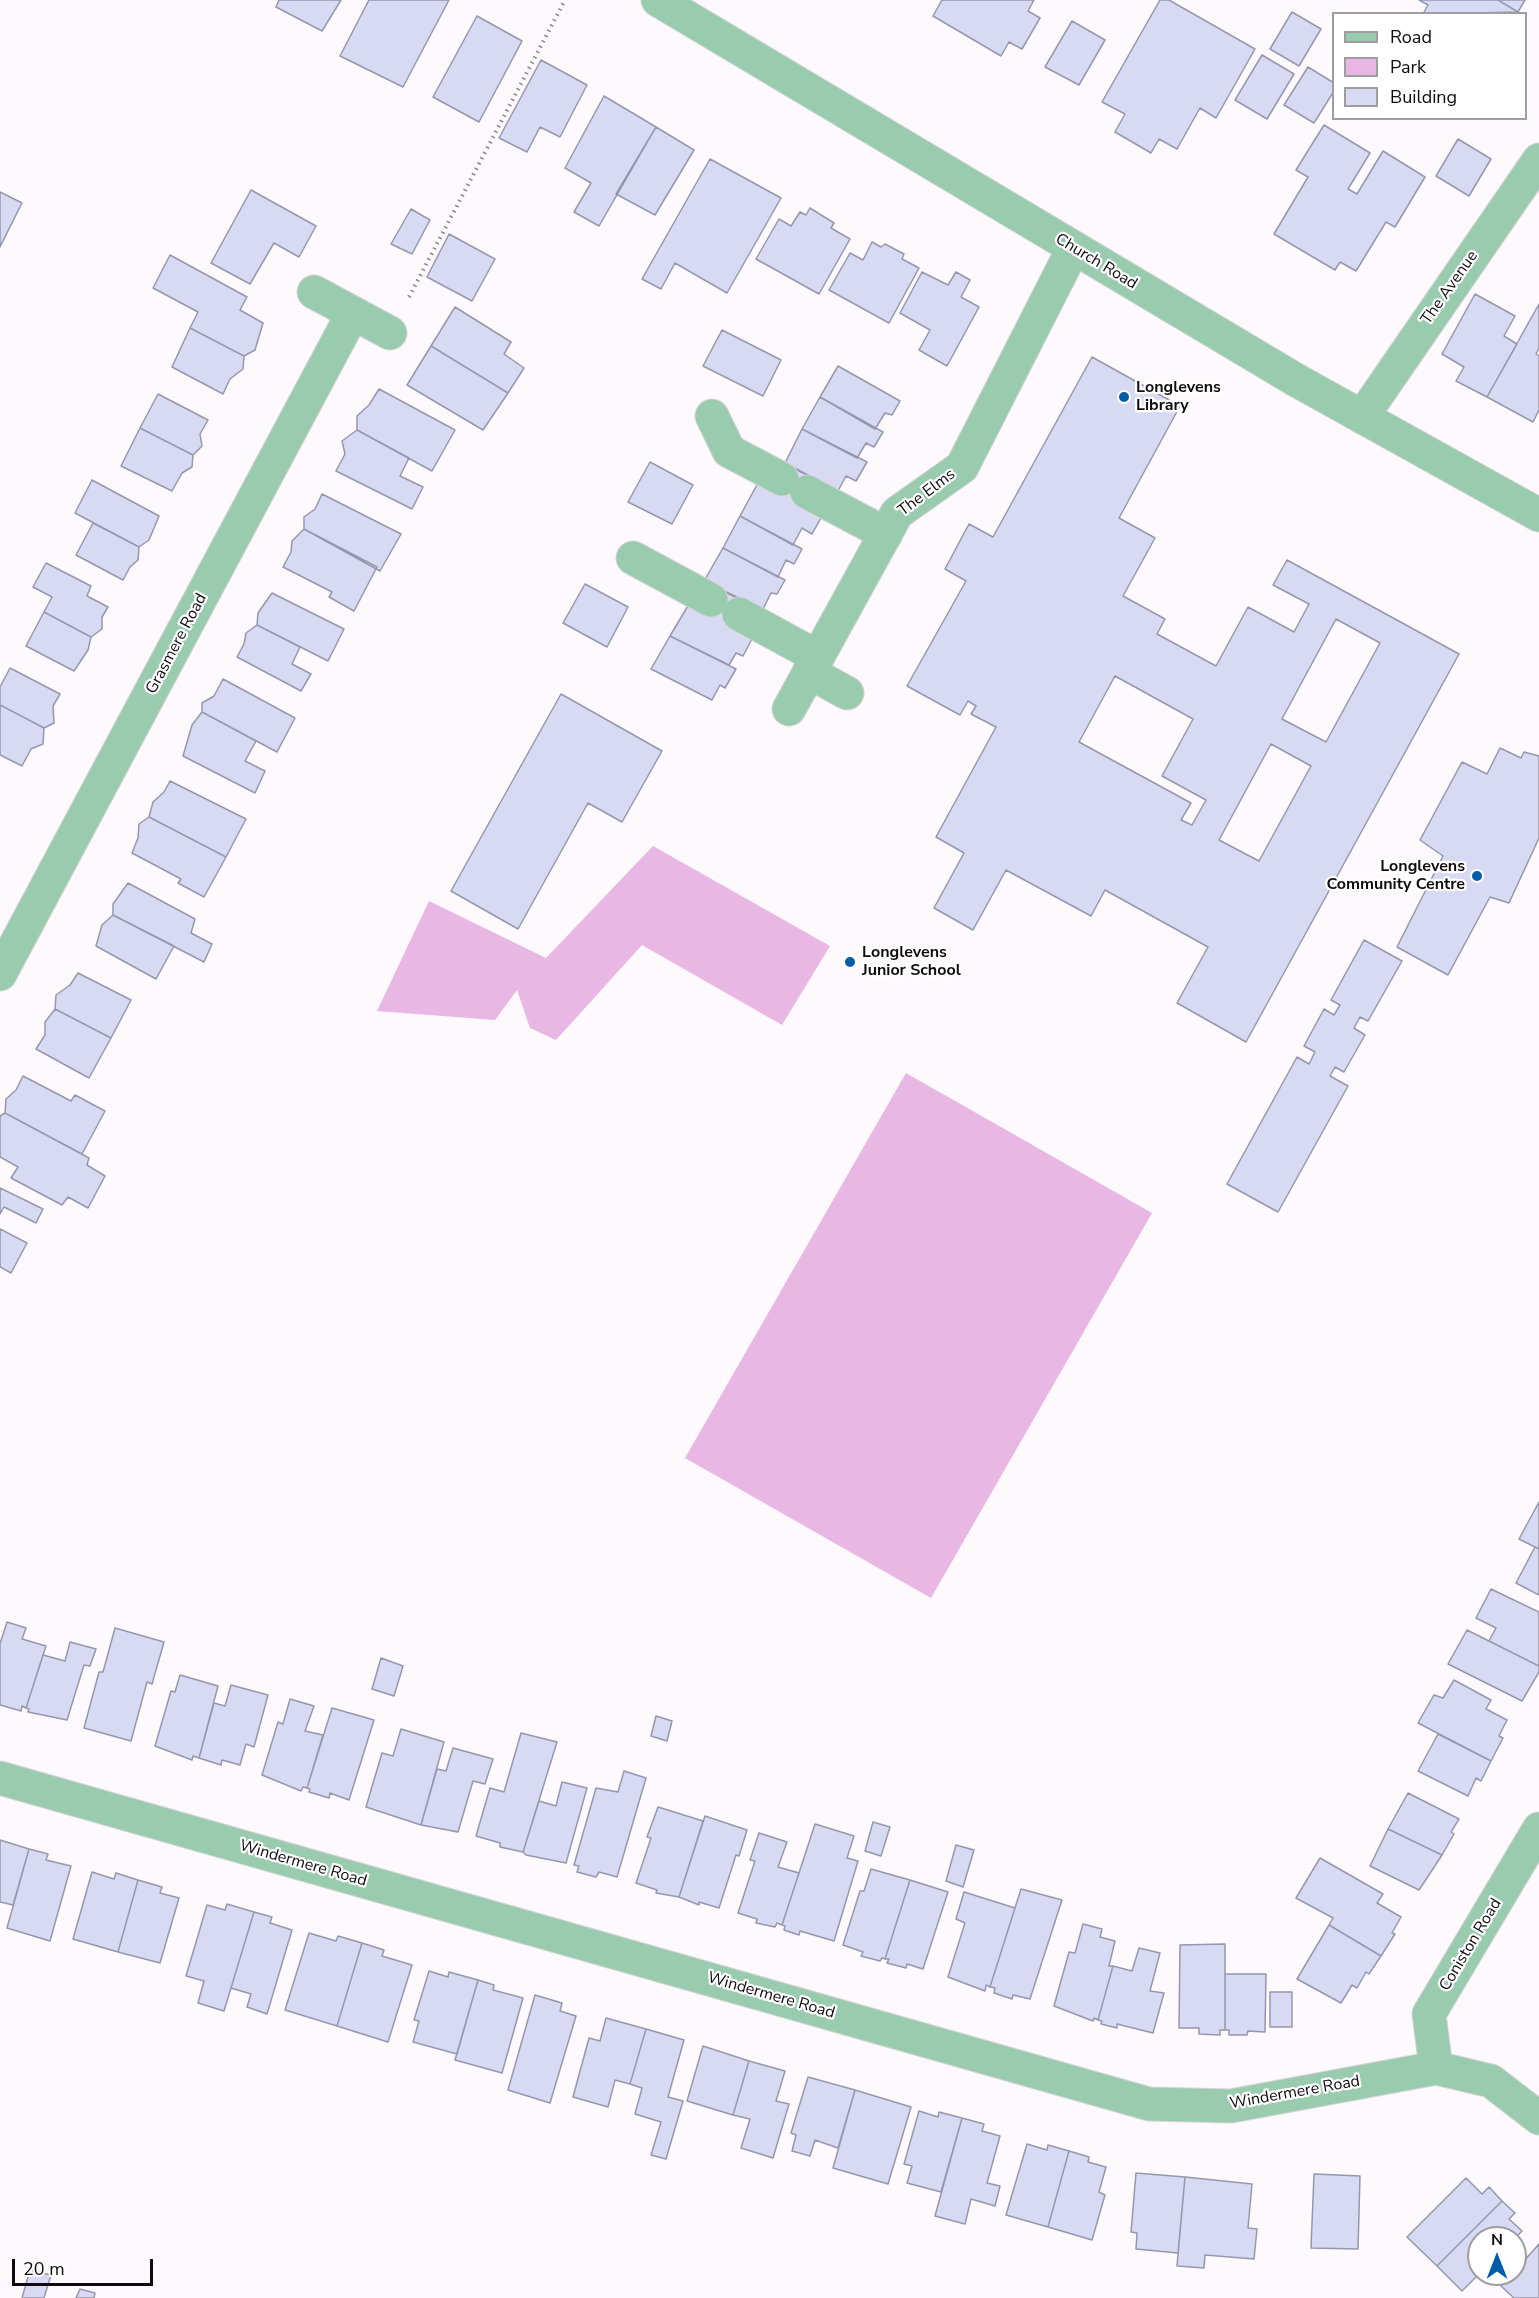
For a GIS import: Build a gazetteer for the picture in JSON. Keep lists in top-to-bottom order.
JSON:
{
  "streets": {
    "street": [
      "Church Road",
      "The Avenue",
      "The Elms",
      "Grasmere Road",
      "Windermere Road",
      "Coniston Road"
    ]
  },
  "crossings": [
    ["Church Road", "The Avenue"],
    ["Church Road", "The Elms"],
    ["Windermere Road", "Coniston Road"]
  ],
  "places": ["Longlevens Library", "Longlevens Community Centre", "Longlevens Junior School"],
  "legend": ["Road", "Park", "Building"],
  "scale_bar": "20 m",
  "north": "top"
}
